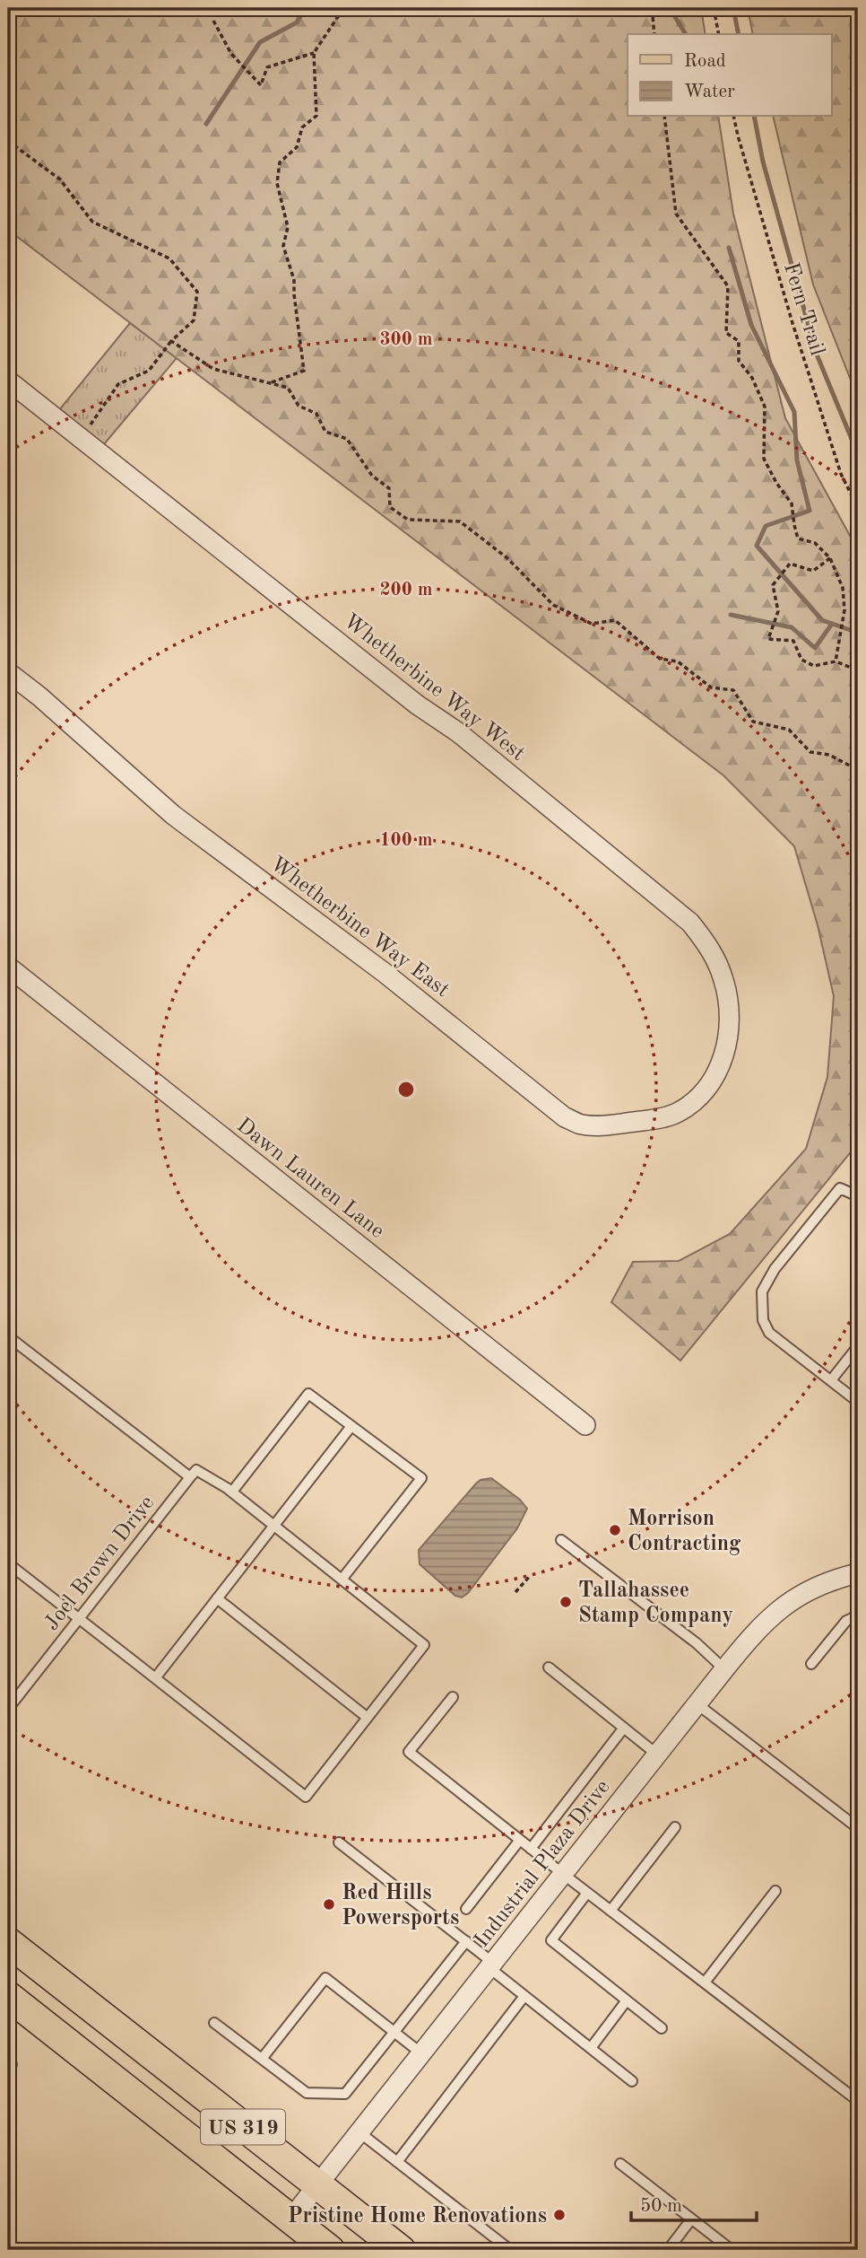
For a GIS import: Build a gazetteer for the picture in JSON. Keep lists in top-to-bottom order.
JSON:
{
  "streets": {
    "main road": ["US 319"],
    "street": [
      "Whetherbine Way West",
      "Whetherbine Way East",
      "Dawn Lauren Lane",
      "Industrial Plaza Drive"
    ],
    "lane": ["Joel Brown Drive"],
    "path": ["Fern Trail"]
  },
  "crossings": [
    ["Whetherbine Way West", "Whetherbine Way East"],
    ["Industrial Plaza Drive", "US 319"]
  ],
  "places": [
    "Morrison Contracting",
    "Tallahassee Stamp Company",
    "Red Hills Powersports",
    "Pristine Home Renovations"
  ],
  "legend": ["Road", "Water"],
  "scale_bar": "50 m",
  "rings": ["300 m", "200 m", "100 m"]
}
